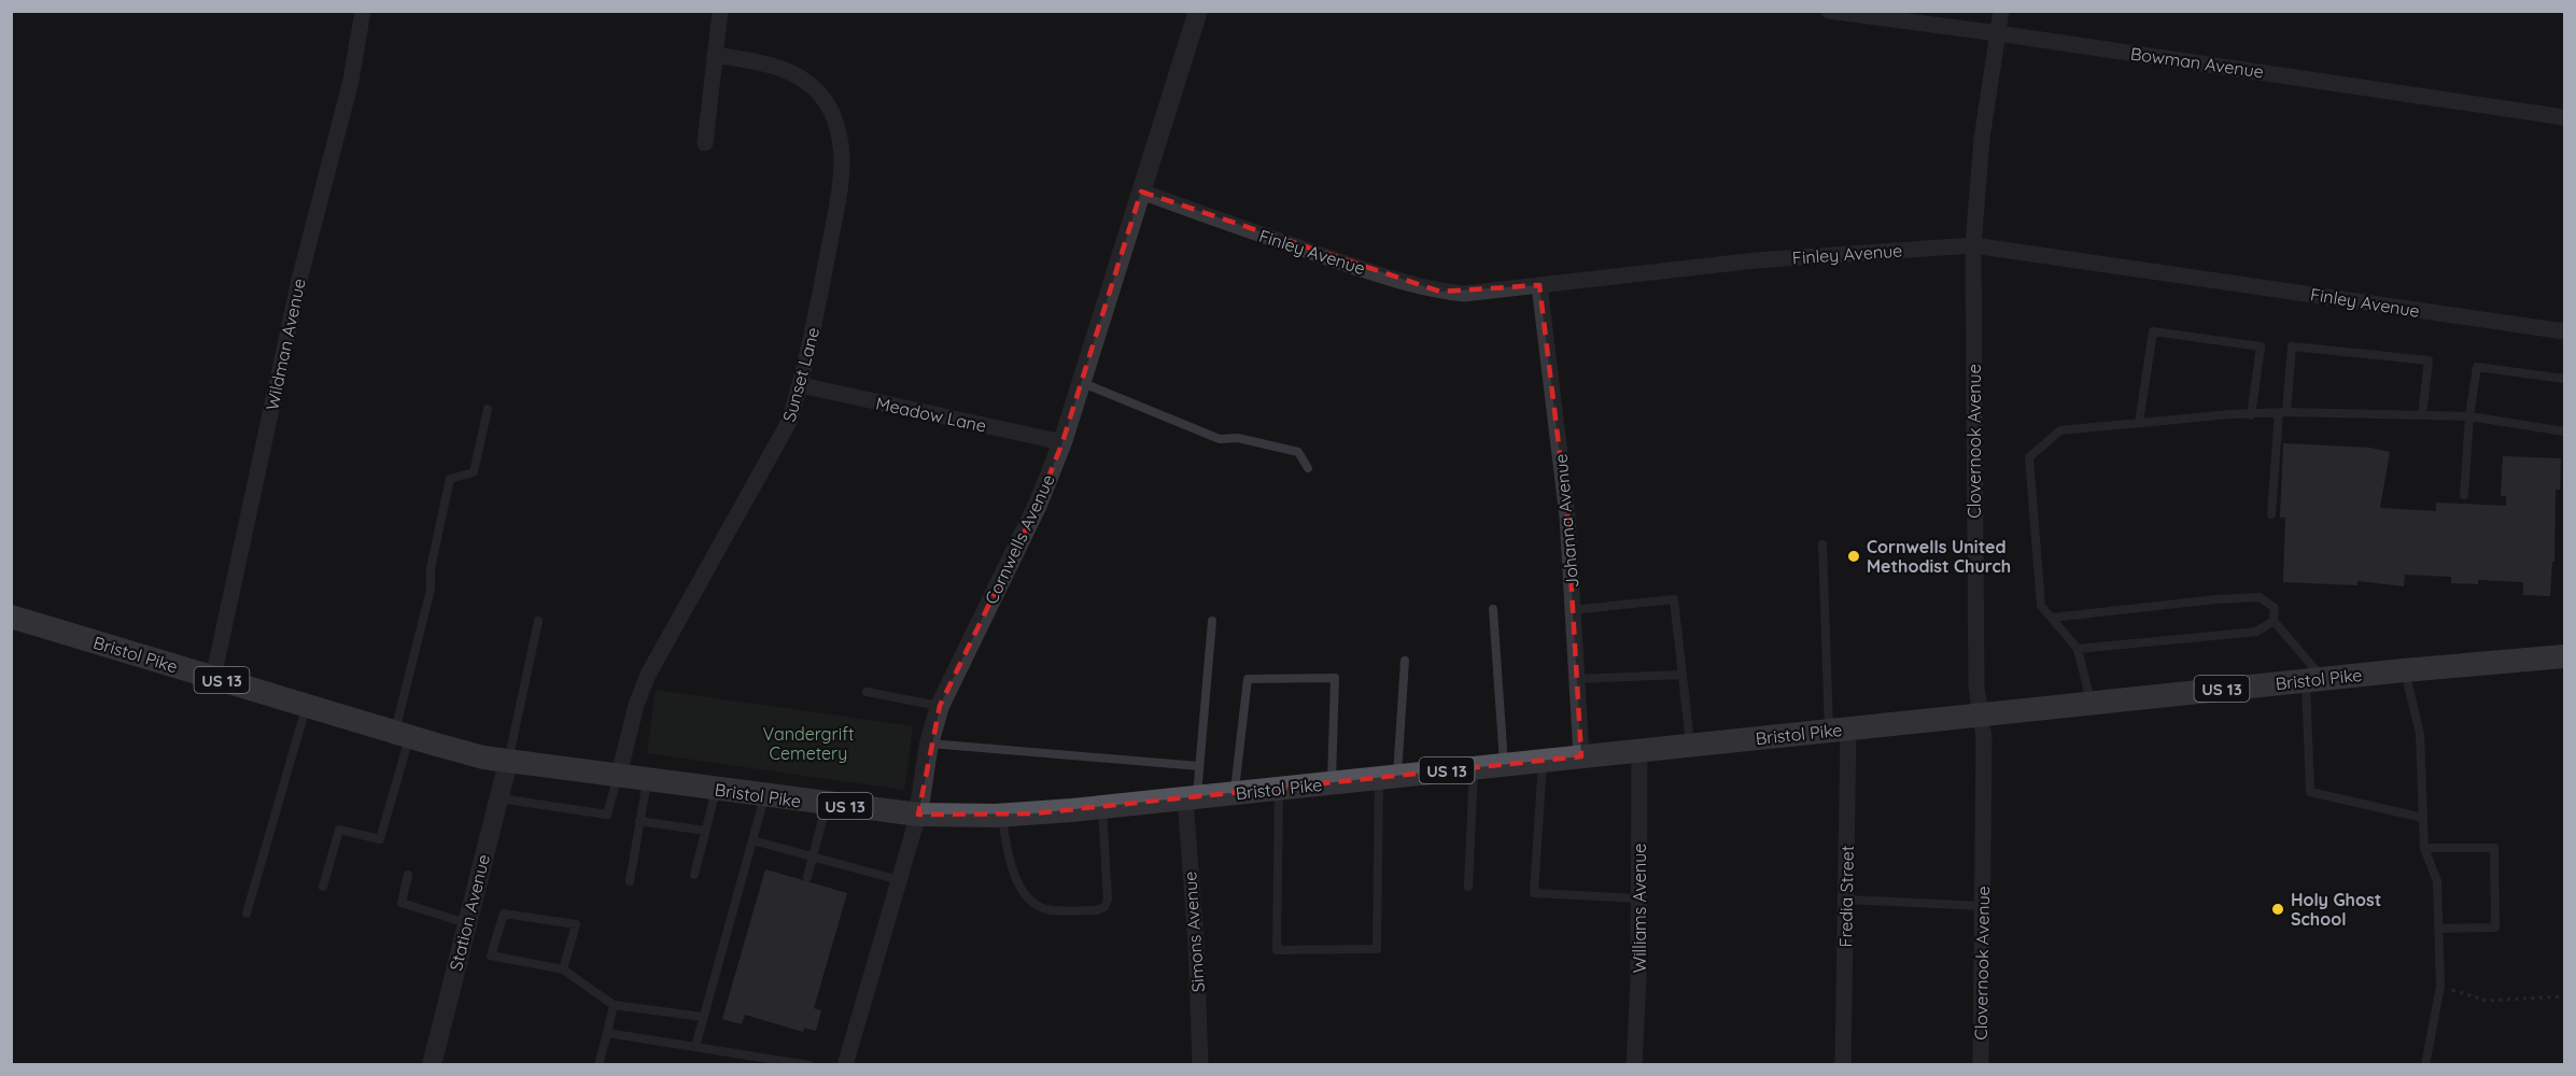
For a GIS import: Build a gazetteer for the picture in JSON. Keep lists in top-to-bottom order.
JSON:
{
  "streets": {
    "main road": ["Bristol Pike", "US 13"],
    "street": [
      "Bowman Avenue",
      "Finley Avenue",
      "Wildman Avenue",
      "Sunset Lane",
      "Meadow Lane",
      "Clovernook Avenue",
      "Johanna Avenue",
      "Cornwells Avenue",
      "Fredia Street",
      "Williams Avenue",
      "Station Avenue",
      "Simons Avenue"
    ]
  },
  "crossings": [
    ["Bowman Avenue", "Clovernook Avenue"],
    ["Finley Avenue", "Clovernook Avenue"],
    ["Finley Avenue", "Johanna Avenue"],
    ["Finley Avenue", "Cornwells Avenue"],
    ["Wildman Avenue", "Bristol Pike"],
    ["Sunset Lane", "Meadow Lane"],
    ["Sunset Lane", "Bristol Pike"],
    ["Meadow Lane", "Cornwells Avenue"],
    ["Clovernook Avenue", "Bristol Pike"],
    ["Johanna Avenue", "Bristol Pike"],
    ["Cornwells Avenue", "Bristol Pike"],
    ["Bristol Pike", "Fredia Street"],
    ["Bristol Pike", "Williams Avenue"],
    ["Bristol Pike", "Station Avenue"],
    ["Bristol Pike", "Simons Avenue"]
  ],
  "parks": ["Vandergrift Cemetery"],
  "places": ["Cornwells United Methodist Church", "Holy Ghost School"]
}
